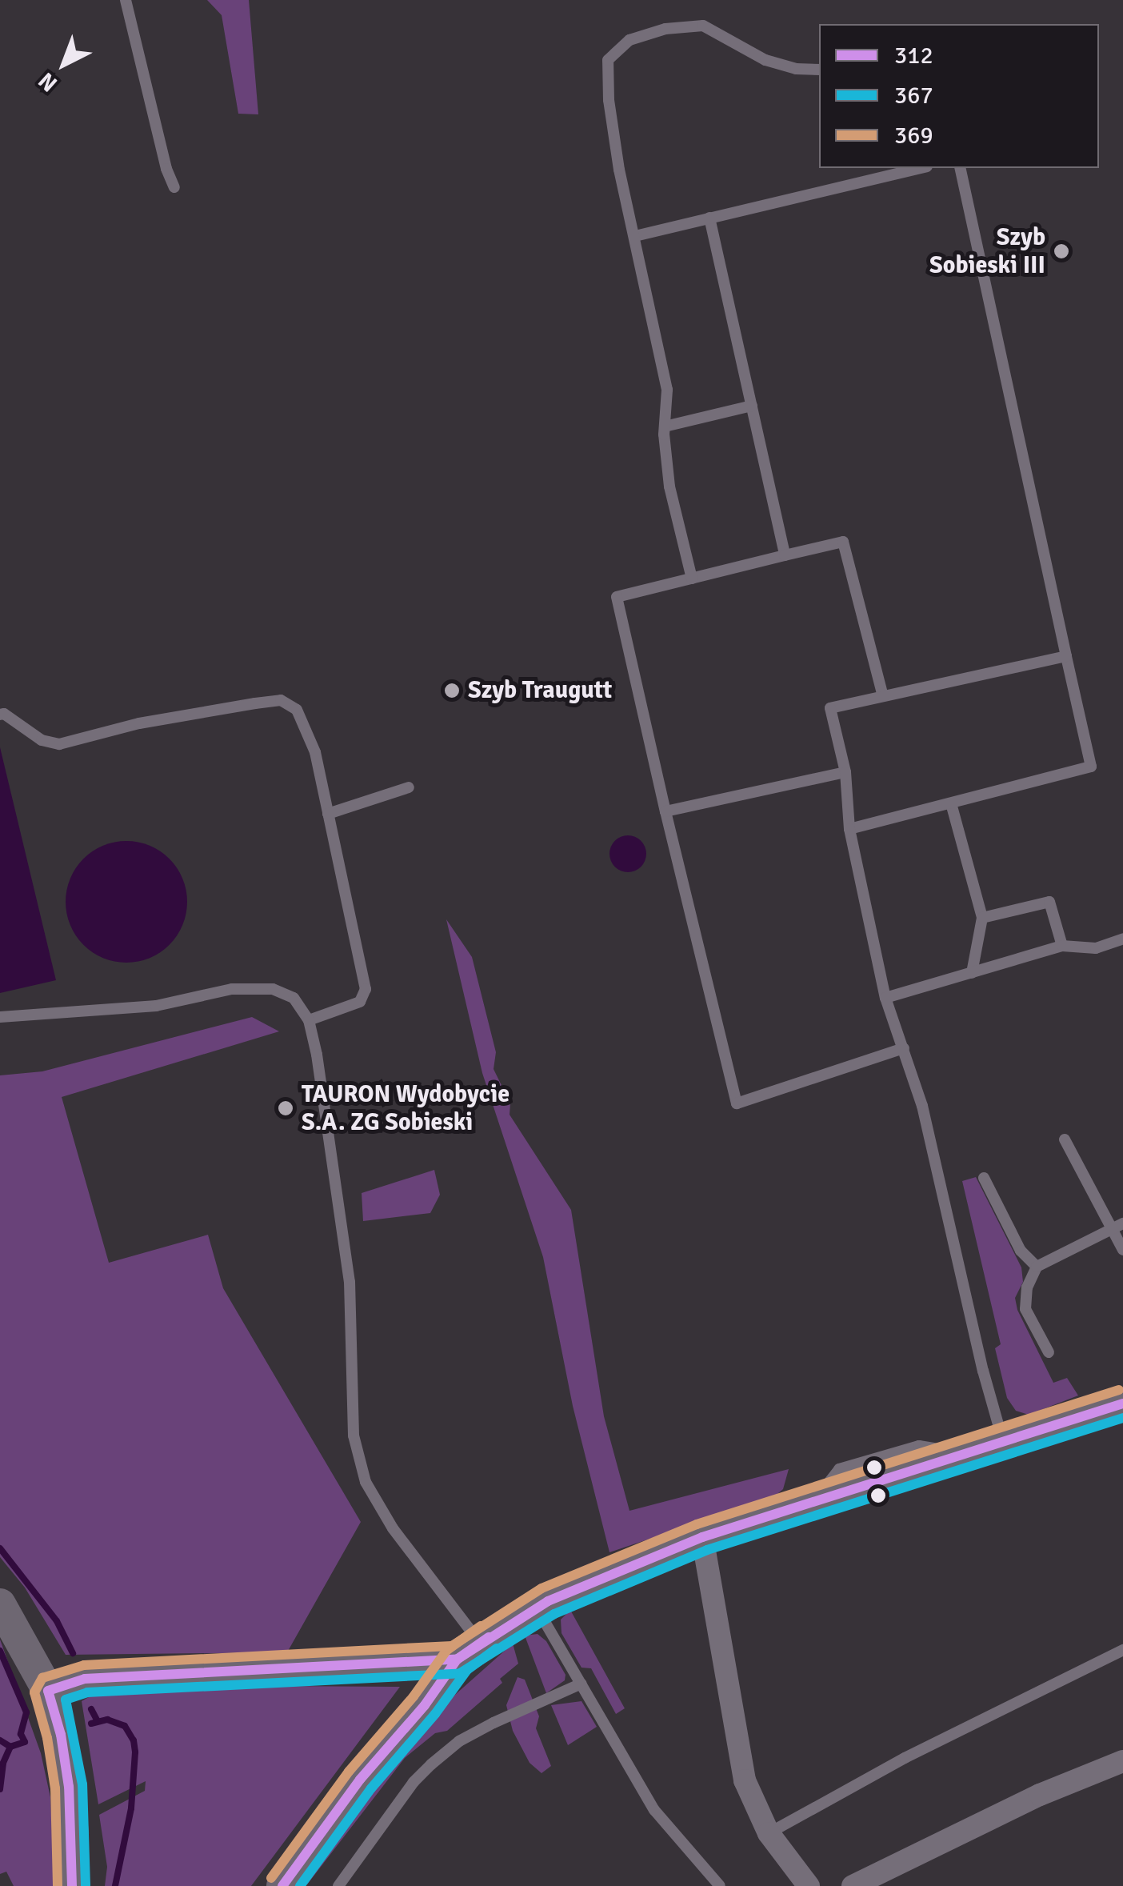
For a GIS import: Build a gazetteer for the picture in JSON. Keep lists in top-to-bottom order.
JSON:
{
  "places": ["Szyb Sobieski III", "Szyb Traugutt", "TAURON Wydobycie S.A. ZG Sobieski"],
  "lines": ["transit line 369", "transit line 312", "transit line 367"],
  "legend": ["312", "367", "369"],
  "north": "bottom left"
}
